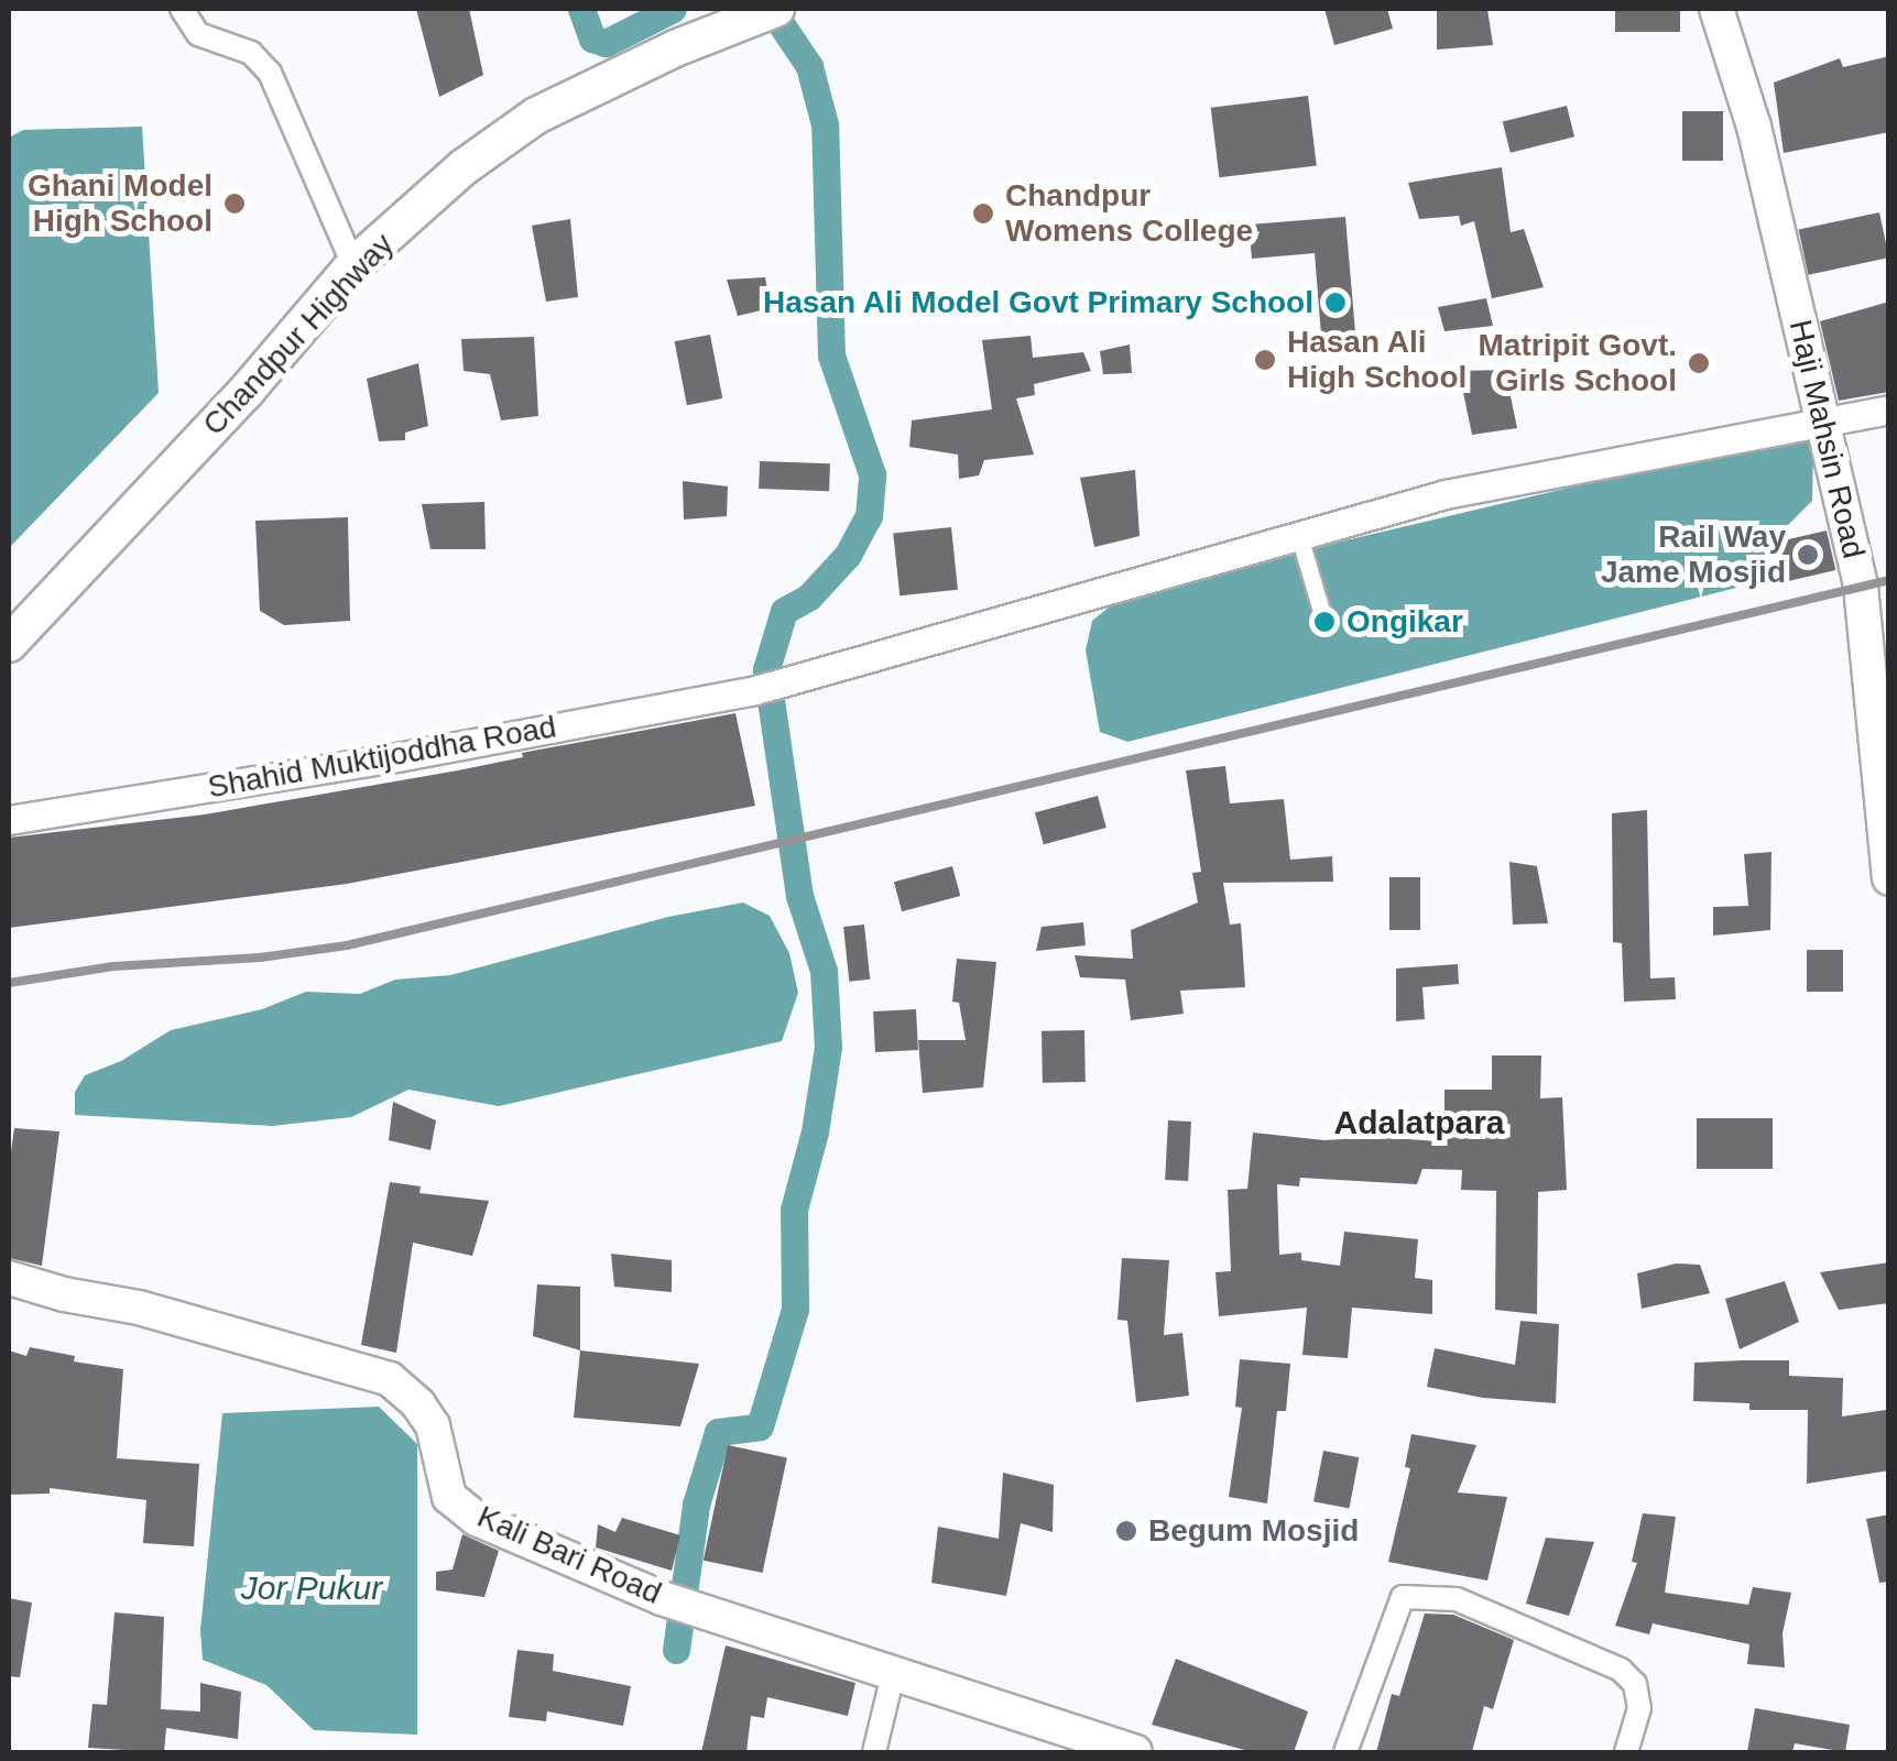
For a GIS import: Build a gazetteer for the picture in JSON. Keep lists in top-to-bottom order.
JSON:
{
  "streets": {
    "main road": ["Chandpur Highway", "Haji Mahsin Road", "Kali Bari Road"],
    "street": ["Shahid Muktijoddha Road"]
  },
  "crossings": [
    ["Haji Mahsin Road", "Shahid Muktijoddha Road"]
  ],
  "districts": ["Adalatpara"],
  "water": ["Jor Pukur"],
  "places": [
    "Ghani Model High School",
    "Chandpur Womens College",
    "Hasan Ali Model Govt Primary School",
    "Hasan Ali High School",
    "Matripit Govt. Girls School",
    "Rail Way Jame Mosjid",
    "Ongikar",
    "Begum Mosjid"
  ]
}
